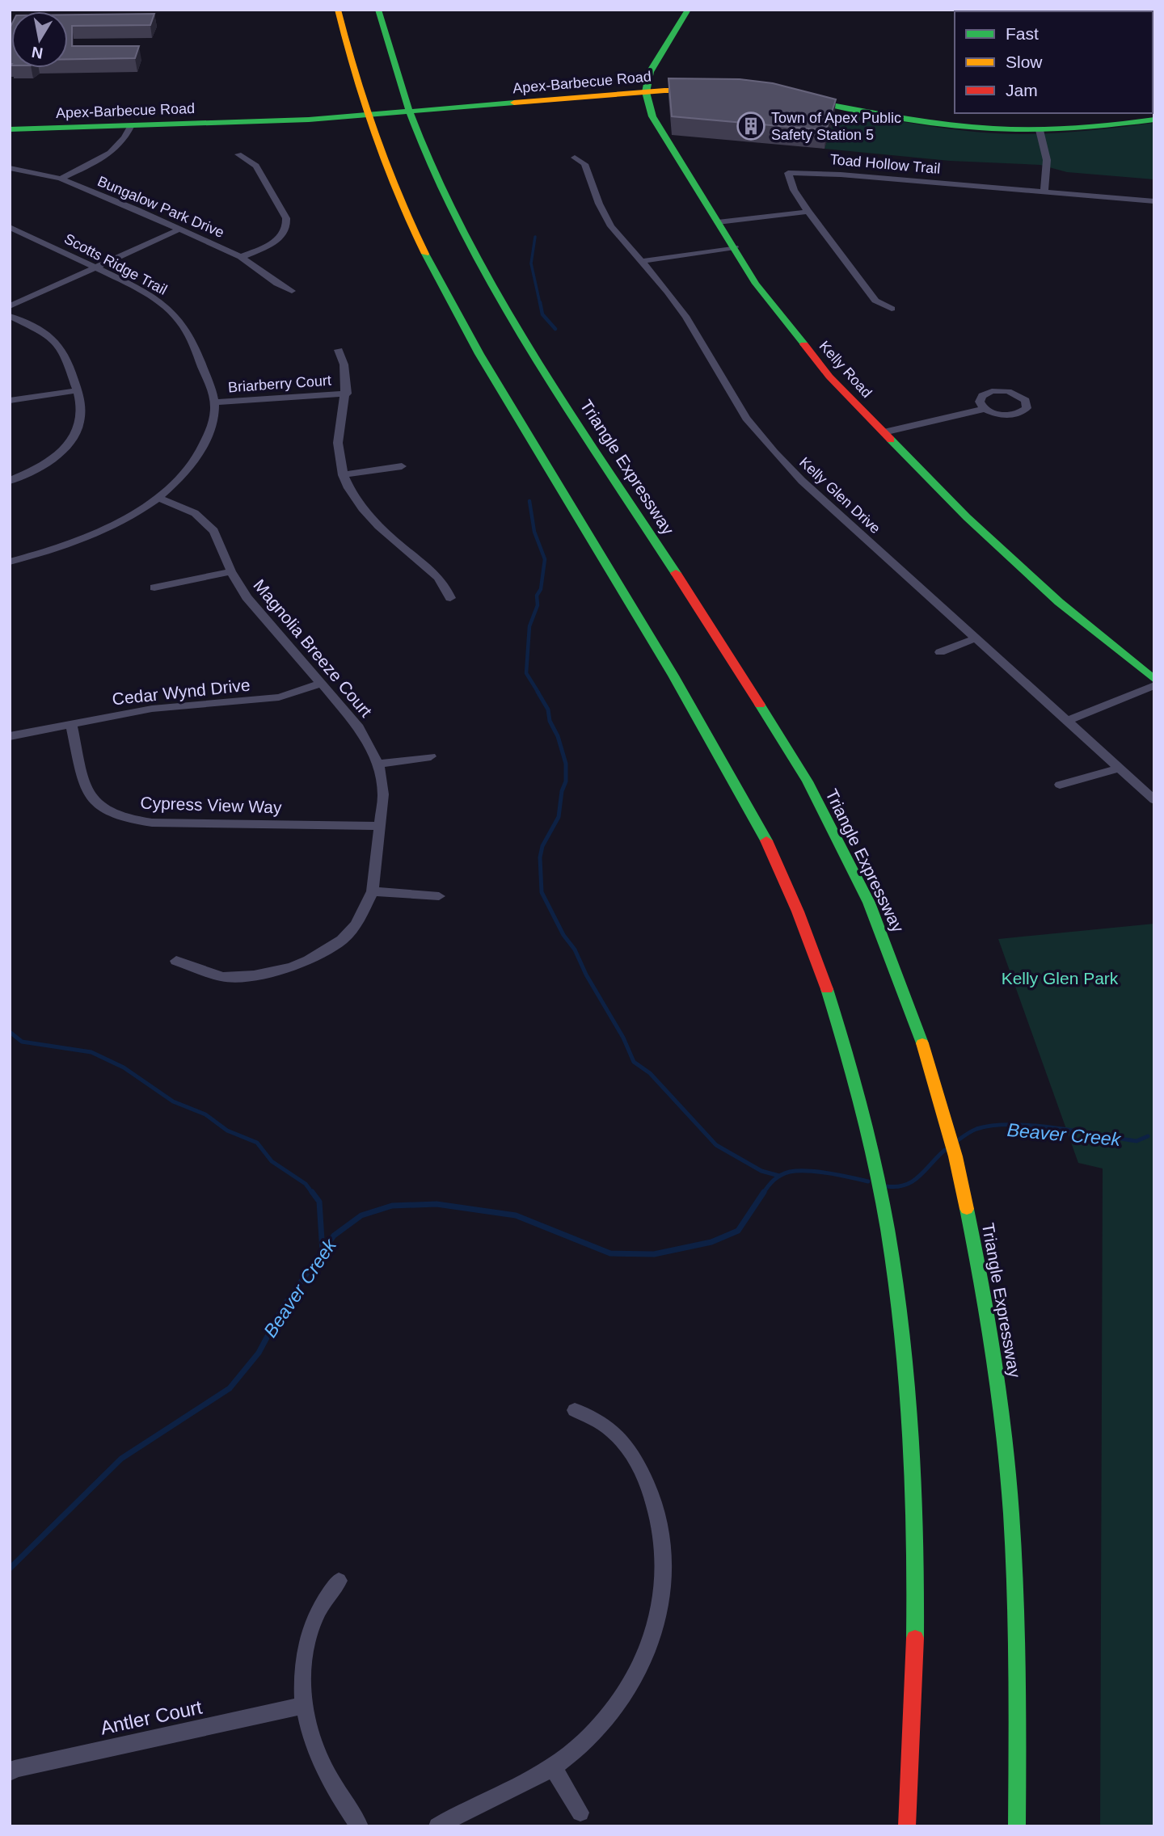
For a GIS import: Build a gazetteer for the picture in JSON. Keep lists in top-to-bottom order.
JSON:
{
  "streets": {
    "main road": ["Apex-Barbecue Road", "Kelly Road", "Triangle Expressway"],
    "street": [
      "Toad Hollow Trail",
      "Bungalow Park Drive",
      "Scotts Ridge Trail",
      "Briarberry Court",
      "Kelly Glen Drive",
      "Magnolia Breeze Court",
      "Cedar Wynd Drive",
      "Cypress View Way",
      "Antler Court"
    ]
  },
  "crossings": [
    ["Apex-Barbecue Road", "Kelly Road"],
    ["Scotts Ridge Trail", "Briarberry Court"],
    ["Scotts Ridge Trail", "Magnolia Breeze Court"],
    ["Magnolia Breeze Court", "Cedar Wynd Drive"],
    ["Magnolia Breeze Court", "Cypress View Way"],
    ["Cedar Wynd Drive", "Cypress View Way"]
  ],
  "water": ["Beaver Creek"],
  "parks": ["Kelly Glen Park"],
  "places": {
    "building": ["Town of Apex Public Safety Station 5"]
  },
  "legend": ["Fast", "Slow", "Jam"],
  "north": "bottom"
}
